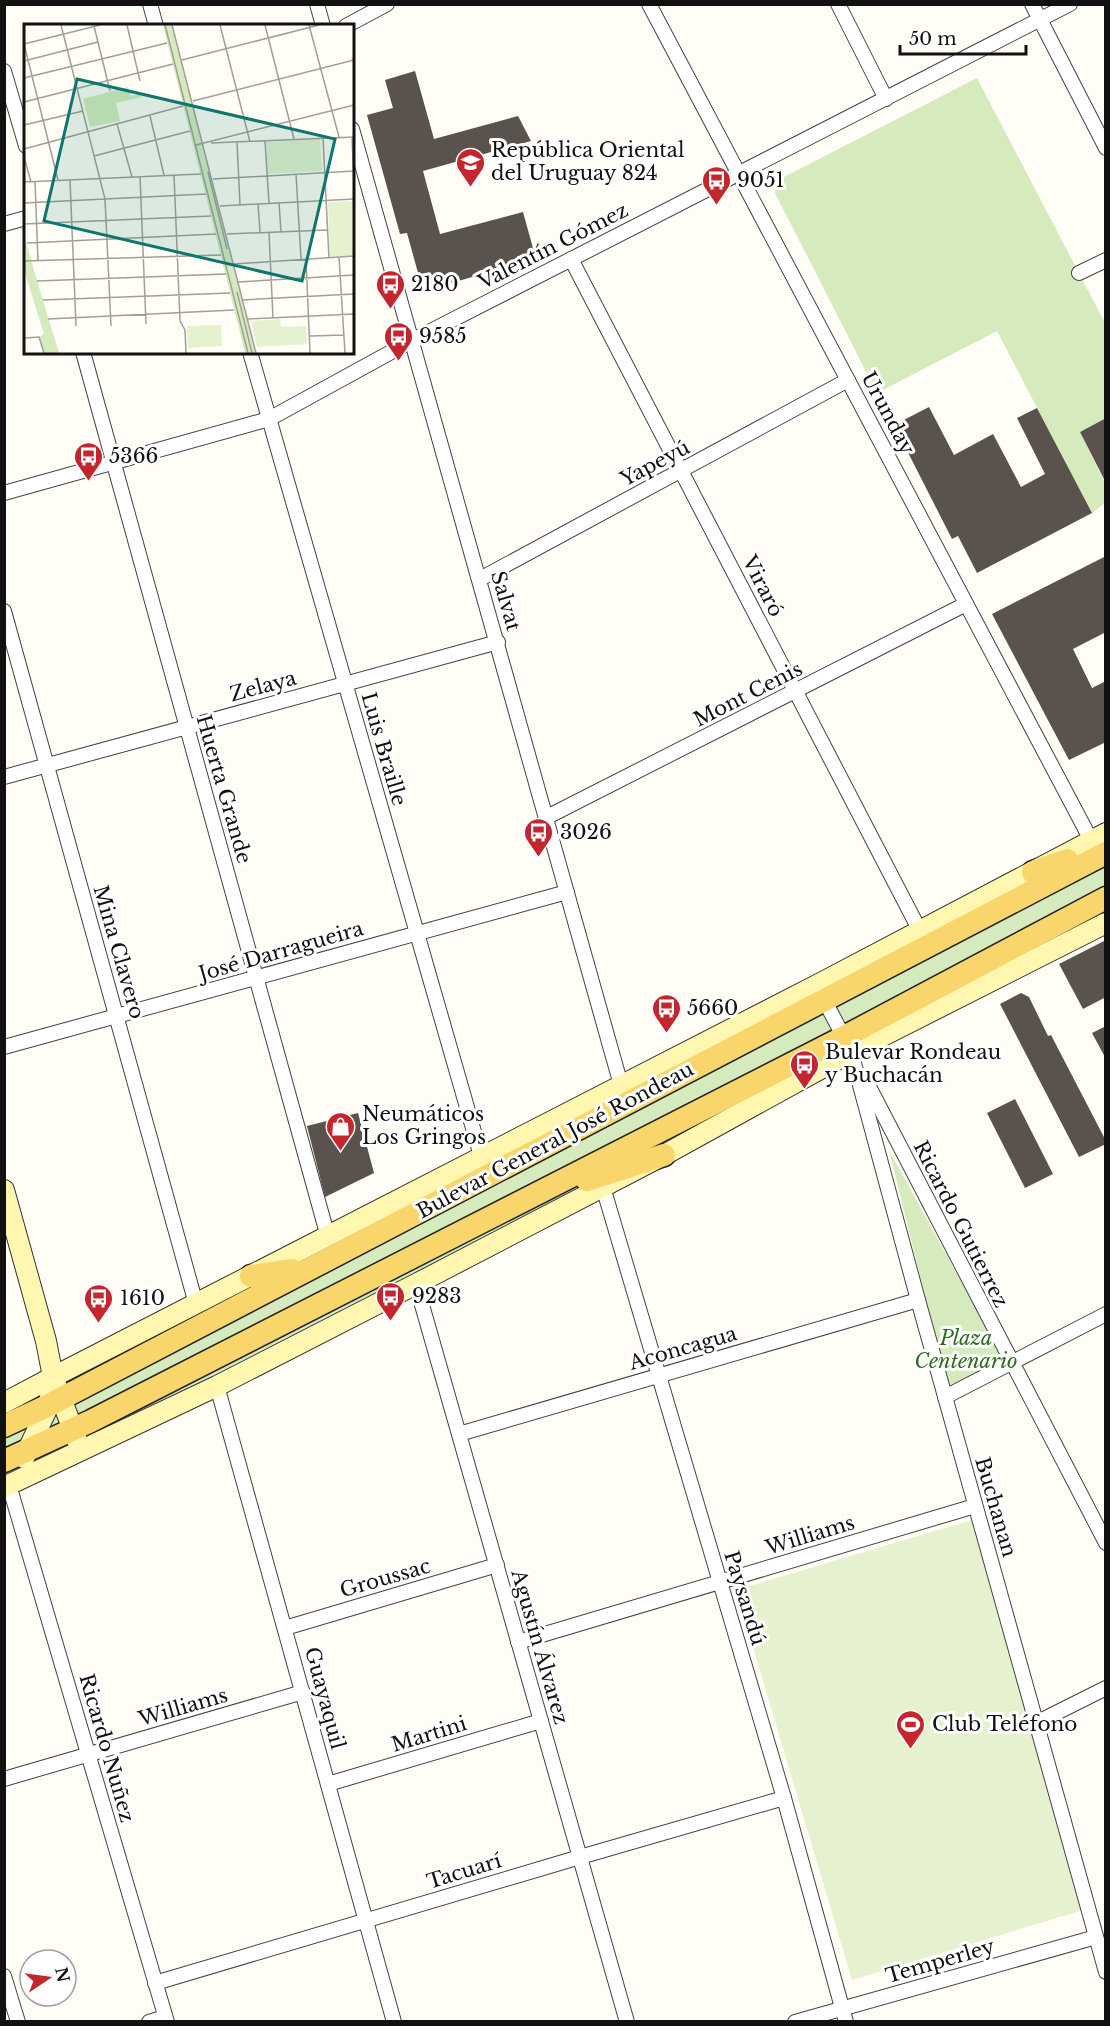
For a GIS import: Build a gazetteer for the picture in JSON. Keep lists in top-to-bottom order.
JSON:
{
  "streets": {
    "main road": ["Bulevar General José Rondeau"],
    "street": [
      "Valentín Gómez",
      "Urunday",
      "Yapeyú",
      "Viraró",
      "Salvat",
      "Zelaya",
      "Mont Cenis",
      "Luis Braille",
      "Huerta Grande",
      "José Darragueira",
      "Mina Clavero",
      "Ricardo Gutierrez",
      "Aconcagua",
      "Buchanan",
      "Williams",
      "Groussac",
      "Paysandú",
      "Agustín Álvarez",
      "Guayaquil",
      "Martini",
      "Ricardo Nuñez",
      "Tacuarí",
      "Temperley"
    ]
  },
  "crossings": [
    ["Valentín Gómez", "Urunday"],
    ["Valentín Gómez", "Viraró"],
    ["Valentín Gómez", "Salvat"],
    ["Valentín Gómez", "Luis Braille"],
    ["Valentín Gómez", "Huerta Grande"],
    ["Urunday", "Yapeyú"],
    ["Urunday", "Mont Cenis"],
    ["Urunday", "Bulevar General José Rondeau"],
    ["Yapeyú", "Viraró"],
    ["Yapeyú", "Salvat"],
    ["Viraró", "Mont Cenis"],
    ["Viraró", "Bulevar General José Rondeau"],
    ["Salvat", "Zelaya"],
    ["Salvat", "Mont Cenis"],
    ["Salvat", "José Darragueira"],
    ["Salvat", "Bulevar General José Rondeau"],
    ["Zelaya", "Luis Braille"],
    ["Zelaya", "Huerta Grande"],
    ["Zelaya", "Mina Clavero"],
    ["Luis Braille", "José Darragueira"],
    ["Luis Braille", "Bulevar General José Rondeau"],
    ["Huerta Grande", "José Darragueira"],
    ["Huerta Grande", "Bulevar General José Rondeau"],
    ["José Darragueira", "Mina Clavero"],
    ["Mina Clavero", "Bulevar General José Rondeau"],
    ["Bulevar General José Rondeau", "Ricardo Gutierrez"],
    ["Bulevar General José Rondeau", "Paysandú"],
    ["Bulevar General José Rondeau", "Agustín Álvarez"],
    ["Bulevar General José Rondeau", "Guayaquil"],
    ["Bulevar General José Rondeau", "Ricardo Nuñez"],
    ["Ricardo Gutierrez", "Buchanan"],
    ["Aconcagua", "Buchanan"],
    ["Aconcagua", "Paysandú"],
    ["Aconcagua", "Agustín Álvarez"],
    ["Buchanan", "Williams"],
    ["Buchanan", "Temperley"],
    ["Williams", "Paysandú"],
    ["Williams", "Agustín Álvarez"],
    ["Williams", "Guayaquil"],
    ["Williams", "Ricardo Nuñez"],
    ["Groussac", "Agustín Álvarez"],
    ["Groussac", "Guayaquil"],
    ["Paysandú", "Tacuarí"],
    ["Paysandú", "Temperley"],
    ["Agustín Álvarez", "Martini"],
    ["Agustín Álvarez", "Tacuarí"],
    ["Guayaquil", "Martini"],
    ["Guayaquil", "Tacuarí"],
    ["Ricardo Nuñez", "Tacuarí"]
  ],
  "parks": ["Plaza Centenario"],
  "places": {
    "school or university": ["República Oriental del Uruguay 824"],
    "bus stop": [
      "9051",
      "2180",
      "9585",
      "5366",
      "3026",
      "5660",
      "Bulevar Rondeau y Buchacán",
      "9283",
      "1610"
    ],
    "shop": ["Neumáticos Los Gringos"],
    "sports": ["Club Teléfono"]
  },
  "scale_bar": "50 m",
  "north": "right"
}
